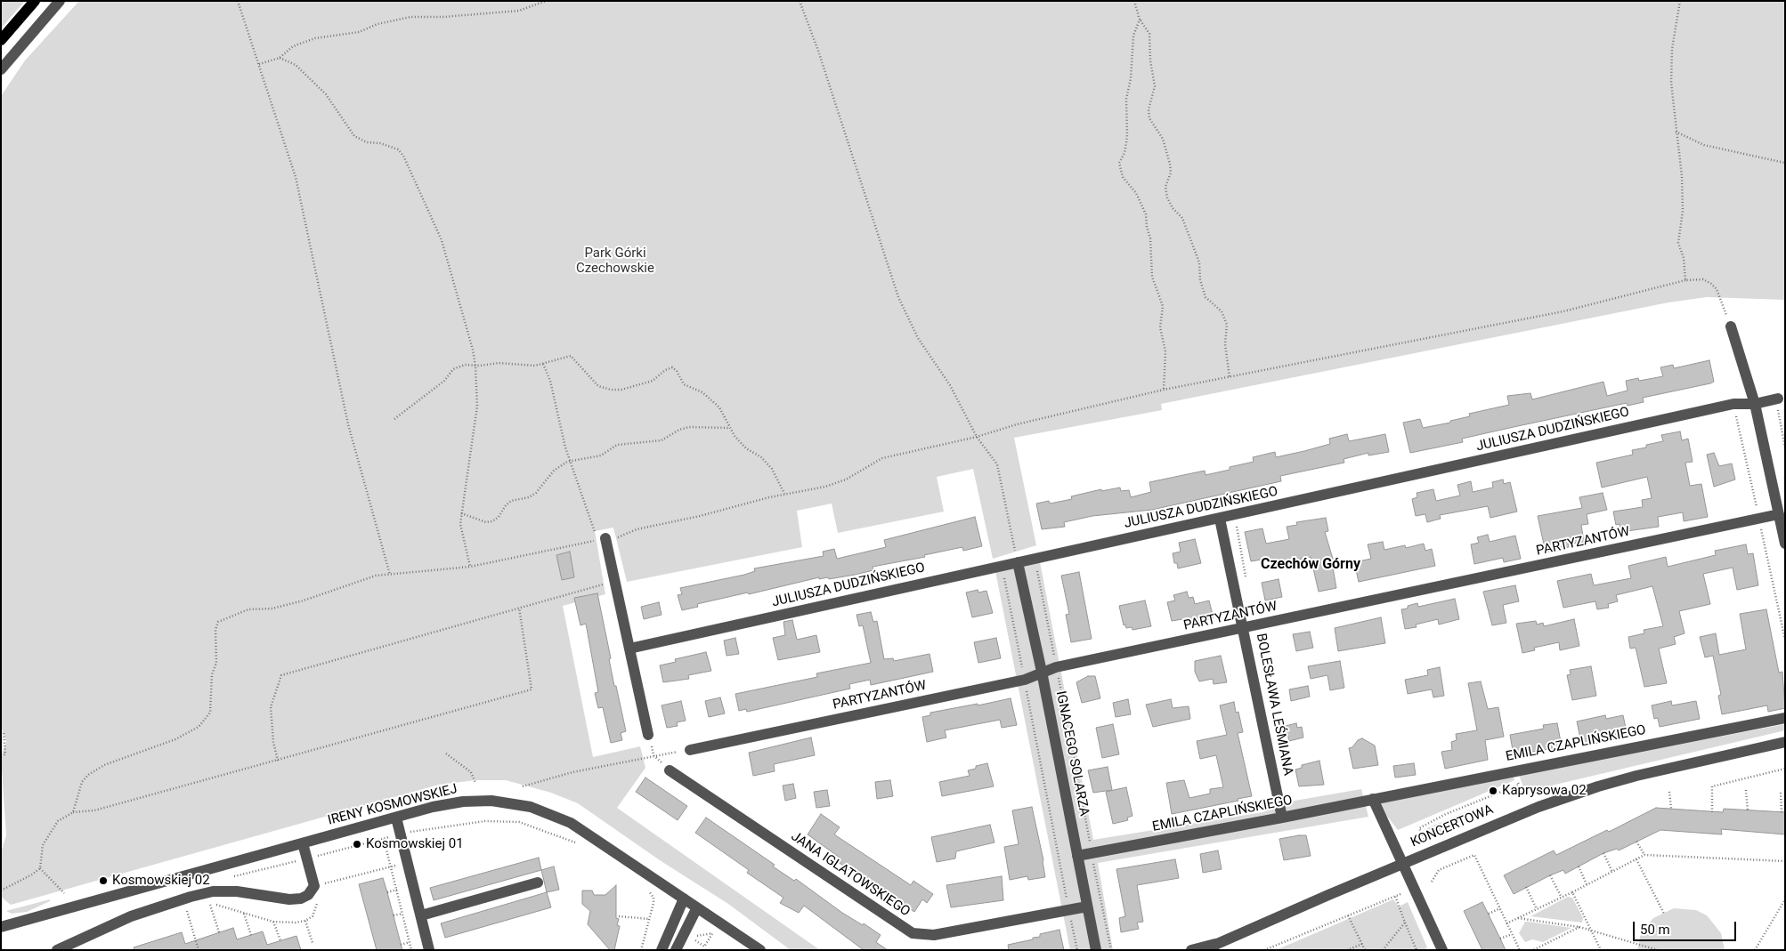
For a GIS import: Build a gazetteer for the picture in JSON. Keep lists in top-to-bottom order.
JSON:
{
  "streets": {
    "street": [
      "JULIUSZA DUDZIŃSKIEGO",
      "PARTYZANTÓW",
      "BOLESŁAWA LEŚMIANA",
      "EMILA CZAPLIŃSKIEGO",
      "IGNACEGO SOLARZA",
      "IRENY KOSMOWSKIEJ",
      "KONCERTOWA",
      "JANA IGLATOWSKIEGO"
    ]
  },
  "crossings": [
    ["JULIUSZA DUDZIŃSKIEGO", "BOLESŁAWA LEŚMIANA"],
    ["JULIUSZA DUDZIŃSKIEGO", "IGNACEGO SOLARZA"],
    ["PARTYZANTÓW", "BOLESŁAWA LEŚMIANA"],
    ["PARTYZANTÓW", "IGNACEGO SOLARZA"],
    ["BOLESŁAWA LEŚMIANA", "EMILA CZAPLIŃSKIEGO"],
    ["EMILA CZAPLIŃSKIEGO", "IGNACEGO SOLARZA"],
    ["IGNACEGO SOLARZA", "JANA IGLATOWSKIEGO"]
  ],
  "districts": ["Czechów Górny"],
  "parks": ["Park Górki Czechowskie"],
  "places": ["Kaprysowa 02", "Kosmowskiej 01", "Kosmowskiej 02"],
  "scale_bar": "50 m"
}
